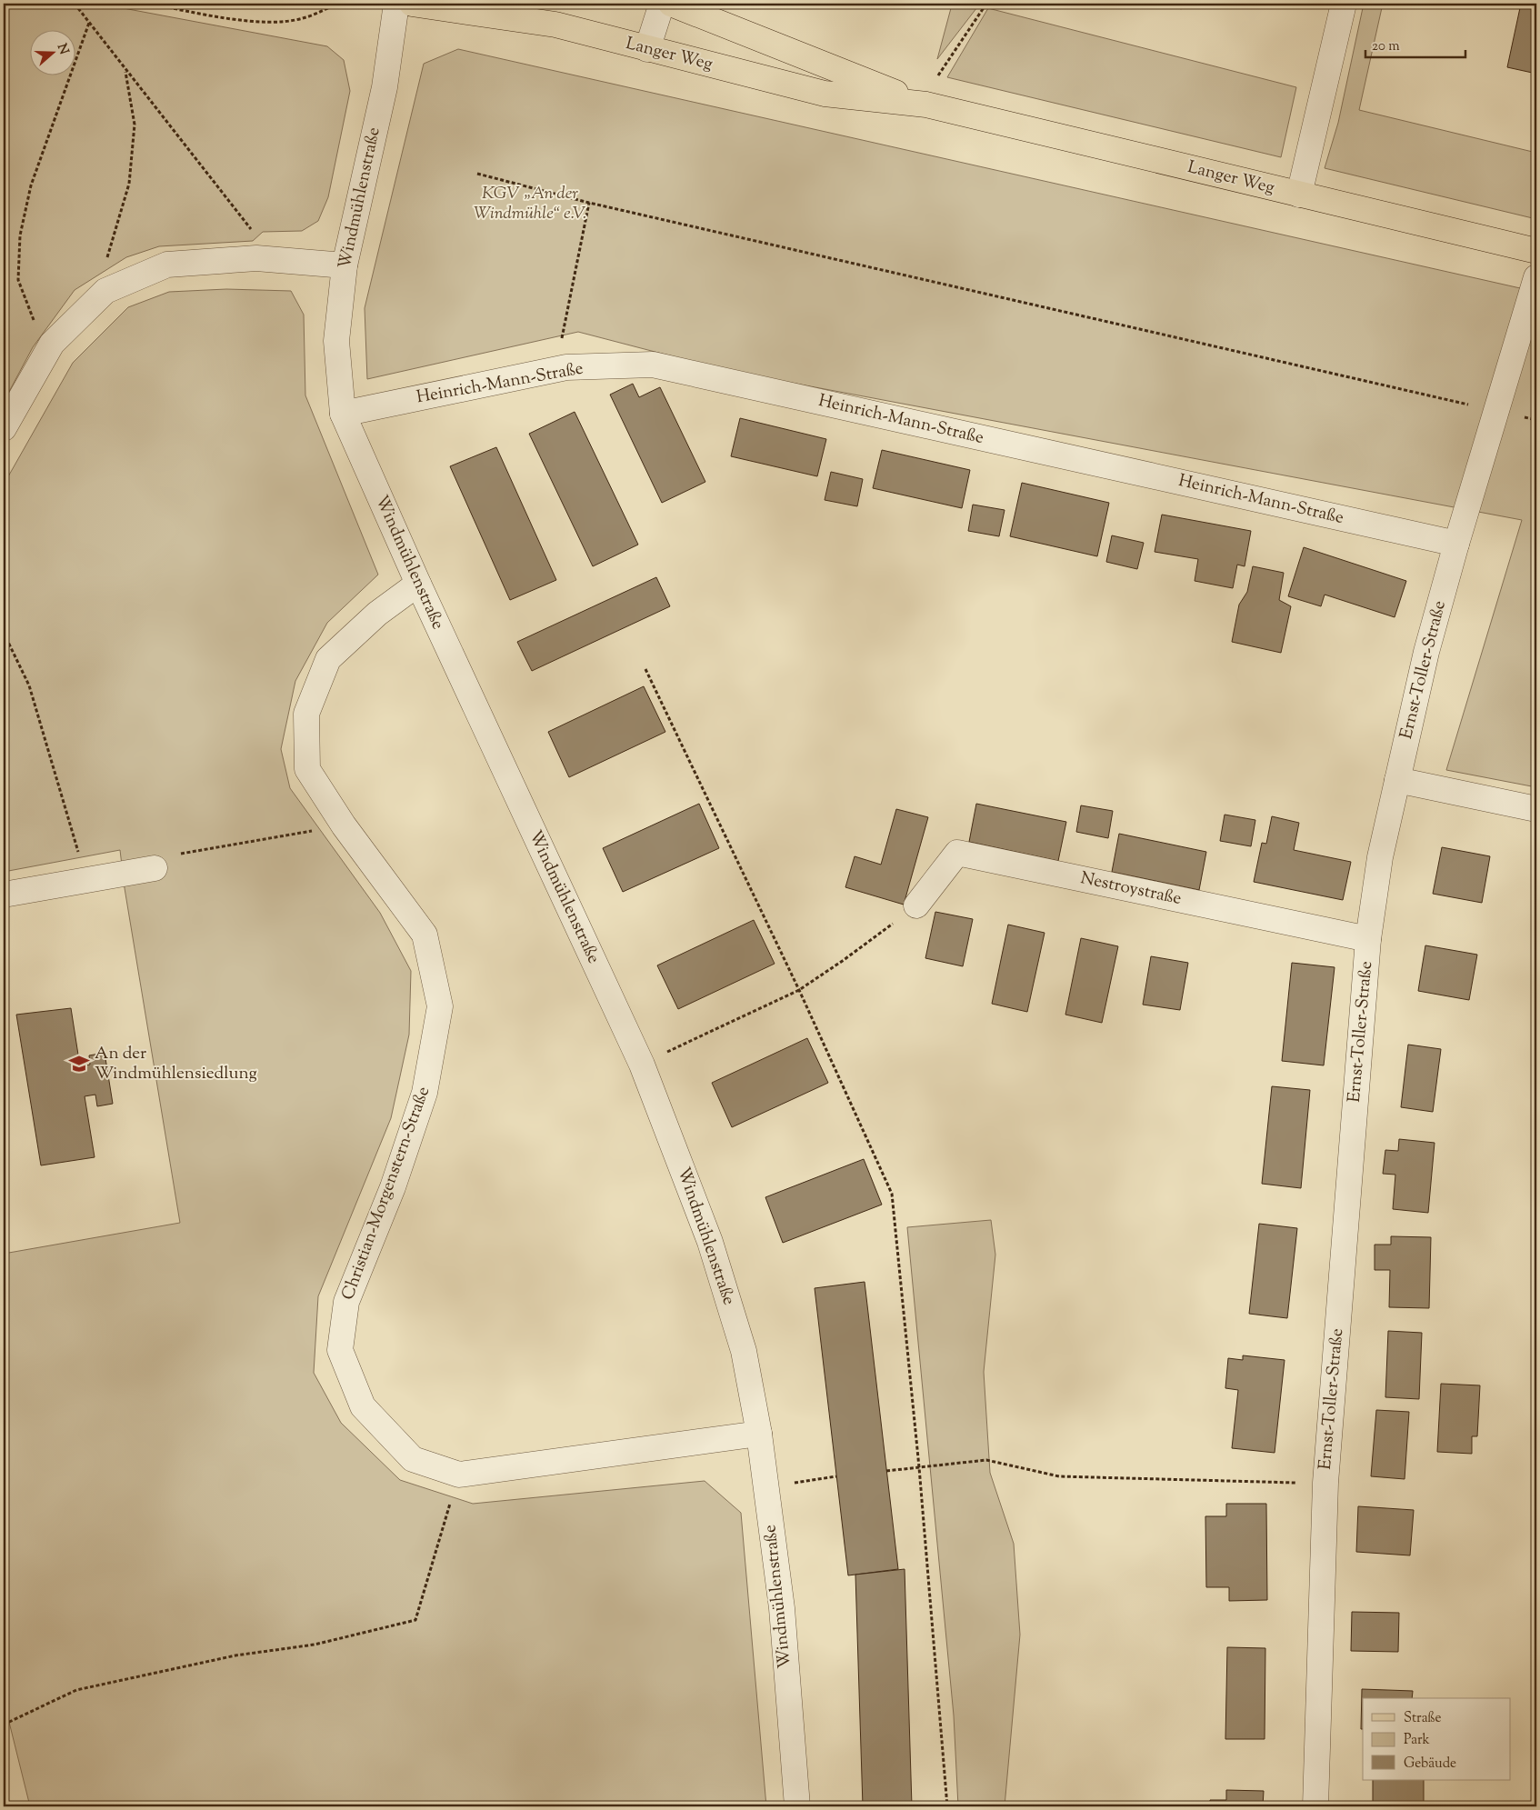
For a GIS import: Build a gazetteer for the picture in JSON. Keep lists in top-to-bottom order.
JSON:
{
  "streets": {
    "main road": ["Langer Weg"],
    "street": [
      "Windmühlenstraße",
      "Heinrich-Mann-Straße",
      "Ernst-Toller-Straße",
      "Nestroystraße",
      "Christian-Morgenstern-Straße"
    ]
  },
  "crossings": [
    ["Windmühlenstraße", "Heinrich-Mann-Straße"],
    ["Windmühlenstraße", "Christian-Morgenstern-Straße"],
    ["Heinrich-Mann-Straße", "Ernst-Toller-Straße"],
    ["Ernst-Toller-Straße", "Nestroystraße"]
  ],
  "parks": ["KGV „An der Windmühle“ e.V."],
  "places": {
    "school or university": ["An der Windmühlensiedlung"]
  },
  "legend": ["Straße", "Park", "Gebäude"],
  "scale_bar": "20 m",
  "north": "right"
}
